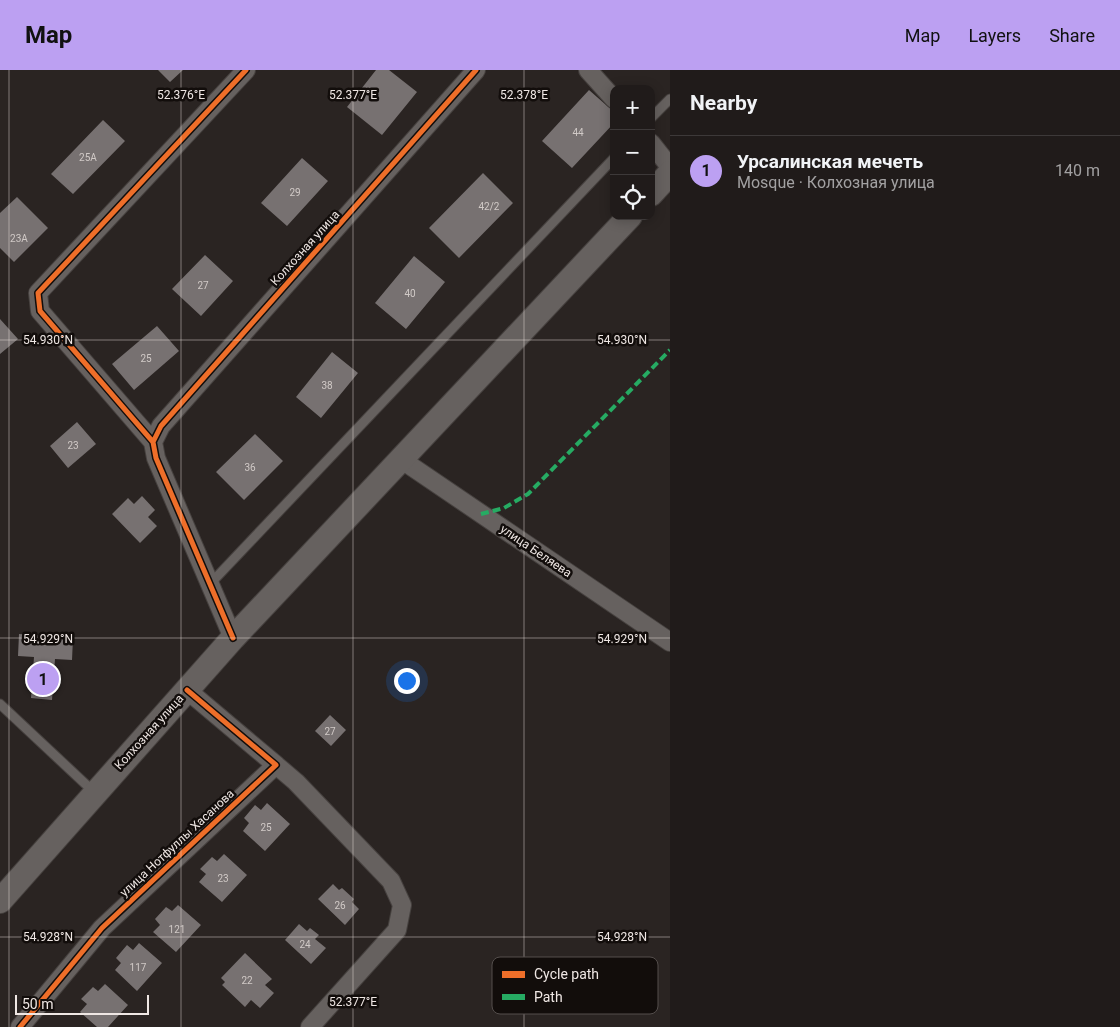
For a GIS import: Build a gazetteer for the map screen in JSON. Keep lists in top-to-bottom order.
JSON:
{
  "streets": {
    "main road": ["Колхозная улица"],
    "street": ["улица Беляева", "улица Нотфуллы Хасанова"]
  },
  "crossings": [
    ["Колхозная улица", "улица Беляева"]
  ],
  "house_numbers": [
    "44",
    "25А",
    "29",
    "42/2",
    "23А",
    "27",
    "40",
    "25",
    "38",
    "23",
    "36",
    "27",
    "25",
    "23",
    "26",
    "121",
    "24",
    "117",
    "22"
  ],
  "legend": ["Cycle path", "Path"],
  "scale_bar": "50 m",
  "page": {
    "header": "Map",
    "nav": ["Map", "Layers", "Share"],
    "heading": "Nearby",
    "map_buttons": ["+", "−"],
    "list": [
      {
        "mark": "1",
        "name": "Урсалинская мечеть",
        "note": "Mosque · Колхозная улица",
        "value": "140 m"
      }
    ],
    "pins": "1",
    "scale": "50 m"
  },
  "coordinates": [
    "52.376°E",
    "52.377°E",
    "52.378°E",
    "54.930°N",
    "54.929°N",
    "54.928°N"
  ]
}
